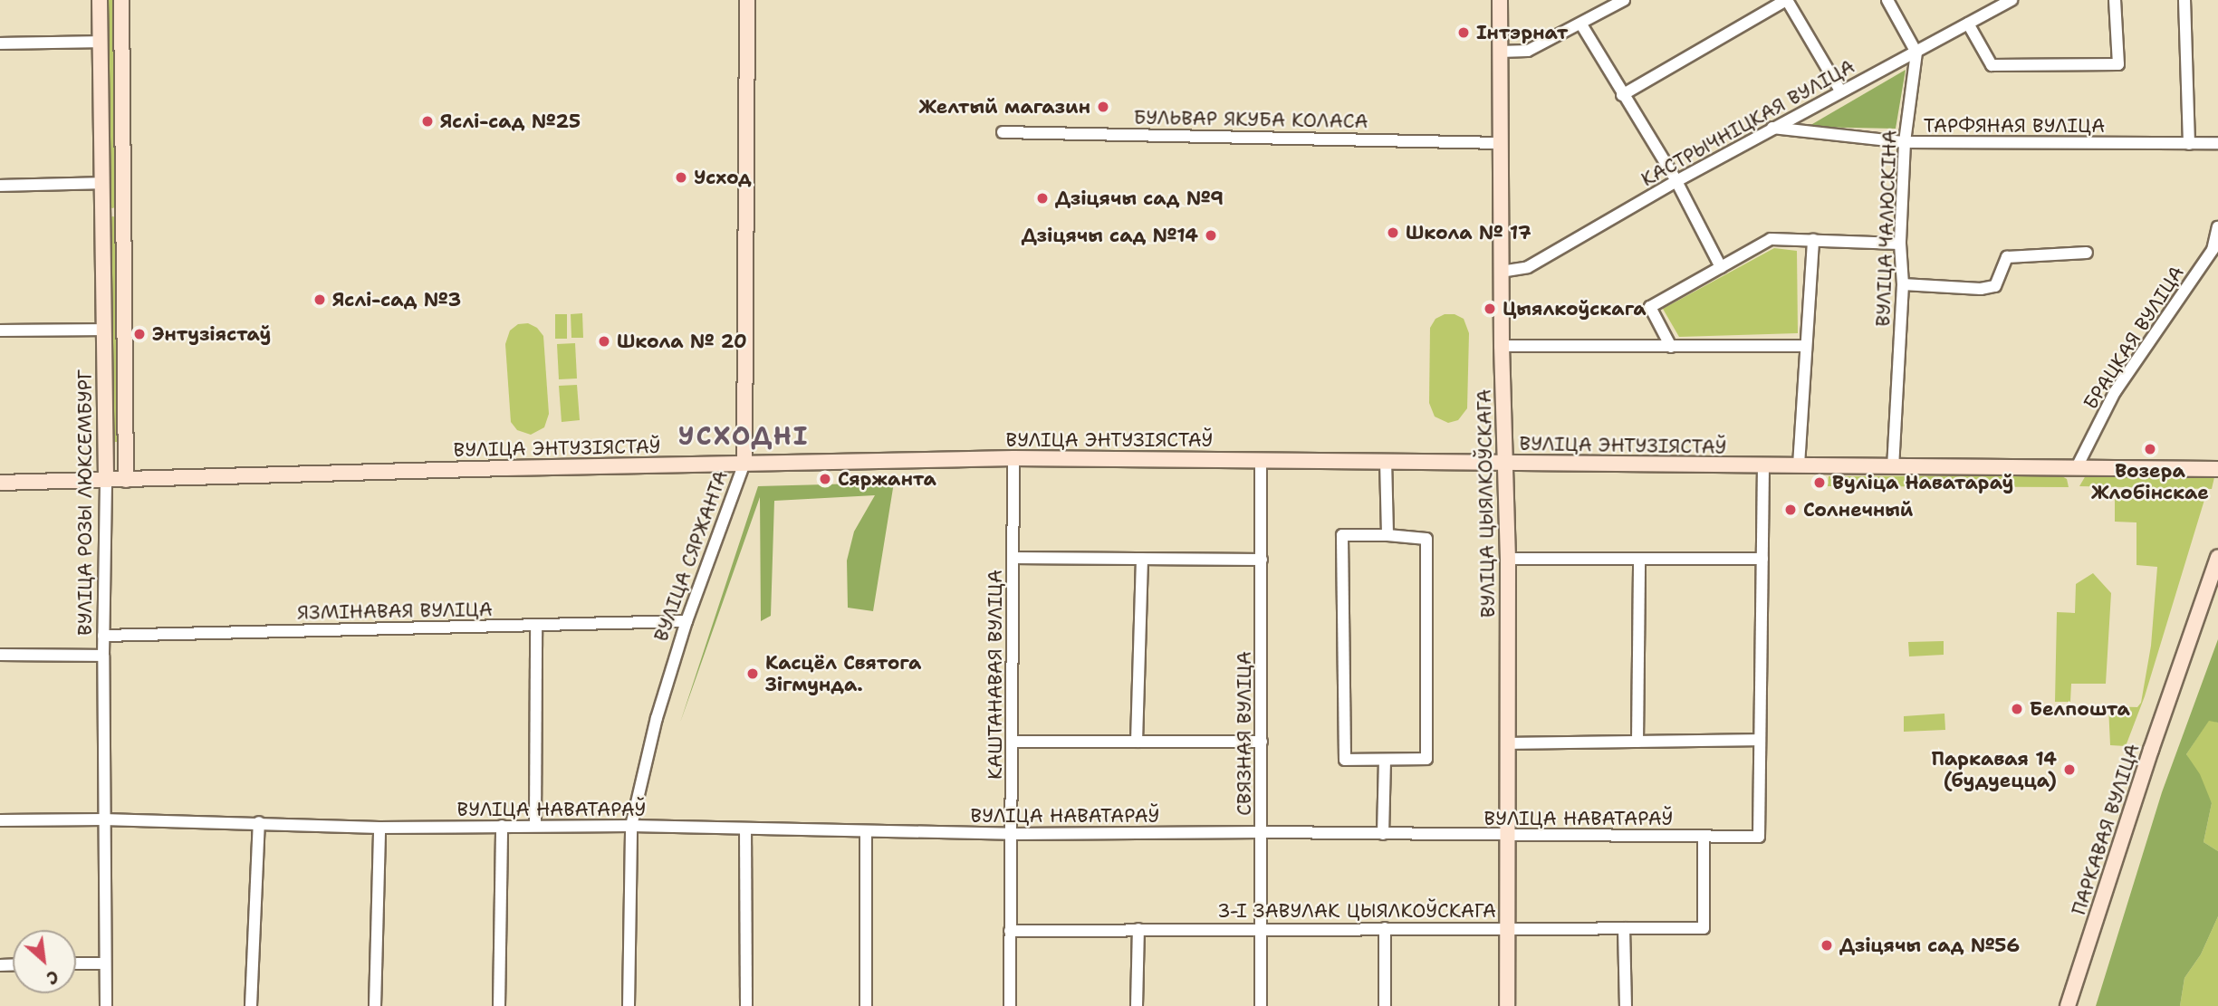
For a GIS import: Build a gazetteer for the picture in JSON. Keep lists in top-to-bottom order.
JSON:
{
  "streets": {
    "main road": [
      "ВУЛІЦА ЭНТУЗІЯСТАЎ",
      "ВУЛІЦА РОЗЫ ЛЮКСЕМБУРГ",
      "ВУЛІЦА ЦЫЯЛКОЎСКАГА",
      "ВУЛІЦА СЯРЖАНТА",
      "ПАРКАВАЯ ВУЛІЦА"
    ],
    "street": [
      "БУЛЬВАР ЯКУБА КОЛАСА",
      "КАСТРЫЧНІЦКАЯ ВУЛІЦА",
      "ТАРФЯНАЯ ВУЛІЦА",
      "ВУЛІЦА ЧАЛЮСКІНА",
      "БРАЦКАЯ ВУЛІЦА",
      "ЯЗМІНАВАЯ ВУЛІЦА",
      "КАШТАНАВАЯ ВУЛІЦА",
      "СВЯЗНАЯ ВУЛІЦА",
      "ВУЛІЦА НАВАТАРАЎ",
      "3-І ЗАВУЛАК ЦЫЯЛКОЎСКАГА"
    ]
  },
  "crossings": [
    ["БУЛЬВАР ЯКУБА КОЛАСА", "ВУЛІЦА ЦЫЯЛКОЎСКАГА"],
    ["КАСТРЫЧНІЦКАЯ ВУЛІЦА", "ТАРФЯНАЯ ВУЛІЦА"],
    ["КАСТРЫЧНІЦКАЯ ВУЛІЦА", "ВУЛІЦА ЧАЛЮСКІНА"],
    ["КАСТРЫЧНІЦКАЯ ВУЛІЦА", "ВУЛІЦА ЦЫЯЛКОЎСКАГА"],
    ["ТАРФЯНАЯ ВУЛІЦА", "ВУЛІЦА ЧАЛЮСКІНА"],
    ["ВУЛІЦА ЧАЛЮСКІНА", "ВУЛІЦА ЭНТУЗІЯСТАЎ"],
    ["БРАЦКАЯ ВУЛІЦА", "ВУЛІЦА ЭНТУЗІЯСТАЎ"],
    ["ВУЛІЦА ЭНТУЗІЯСТАЎ", "ВУЛІЦА РОЗЫ ЛЮКСЕМБУРГ"],
    ["ВУЛІЦА ЭНТУЗІЯСТАЎ", "ВУЛІЦА ЦЫЯЛКОЎСКАГА"],
    ["ВУЛІЦА ЭНТУЗІЯСТАЎ", "ВУЛІЦА СЯРЖАНТА"],
    ["ВУЛІЦА ЭНТУЗІЯСТАЎ", "КАШТАНАВАЯ ВУЛІЦА"],
    ["ВУЛІЦА ЭНТУЗІЯСТАЎ", "СВЯЗНАЯ ВУЛІЦА"],
    ["ВУЛІЦА ЭНТУЗІЯСТАЎ", "ВУЛІЦА НАВАТАРАЎ"],
    ["ВУЛІЦА РОЗЫ ЛЮКСЕМБУРГ", "ЯЗМІНАВАЯ ВУЛІЦА"],
    ["ВУЛІЦА РОЗЫ ЛЮКСЕМБУРГ", "ВУЛІЦА НАВАТАРАЎ"],
    ["ВУЛІЦА ЦЫЯЛКОЎСКАГА", "ВУЛІЦА НАВАТАРАЎ"],
    ["ВУЛІЦА ЦЫЯЛКОЎСКАГА", "3-І ЗАВУЛАК ЦЫЯЛКОЎСКАГА"],
    ["ВУЛІЦА СЯРЖАНТА", "ЯЗМІНАВАЯ ВУЛІЦА"],
    ["ВУЛІЦА СЯРЖАНТА", "ВУЛІЦА НАВАТАРАЎ"],
    ["КАШТАНАВАЯ ВУЛІЦА", "ВУЛІЦА НАВАТАРАЎ"],
    ["КАШТАНАВАЯ ВУЛІЦА", "3-І ЗАВУЛАК ЦЫЯЛКОЎСКАГА"],
    ["СВЯЗНАЯ ВУЛІЦА", "ВУЛІЦА НАВАТАРАЎ"],
    ["СВЯЗНАЯ ВУЛІЦА", "3-І ЗАВУЛАК ЦЫЯЛКОЎСКАГА"],
    ["ВУЛІЦА НАВАТАРАЎ", "3-І ЗАВУЛАК ЦЫЯЛКОЎСКАГА"]
  ],
  "districts": ["УСХОДНІ"],
  "places": [
    "Інтэрнат",
    "Желтый магазин",
    "Яслі-сад №25",
    "Усход",
    "Дзіцячы сад №9",
    "Школа № 17",
    "Дзіцячы сад №14",
    "Яслі-сад №3",
    "Цыялкоўскага",
    "Энтузіястаў",
    "Школа № 20",
    "Возера Жлобінскае",
    "Сяржанта",
    "Вуліца Наватараў",
    "Солнечный",
    "Касцёл Святога Зігмунда.",
    "Белпошта",
    "Паркавая 14 (будуецца)",
    "Дзіцячы сад №56"
  ],
  "north": "bottom right"
}
